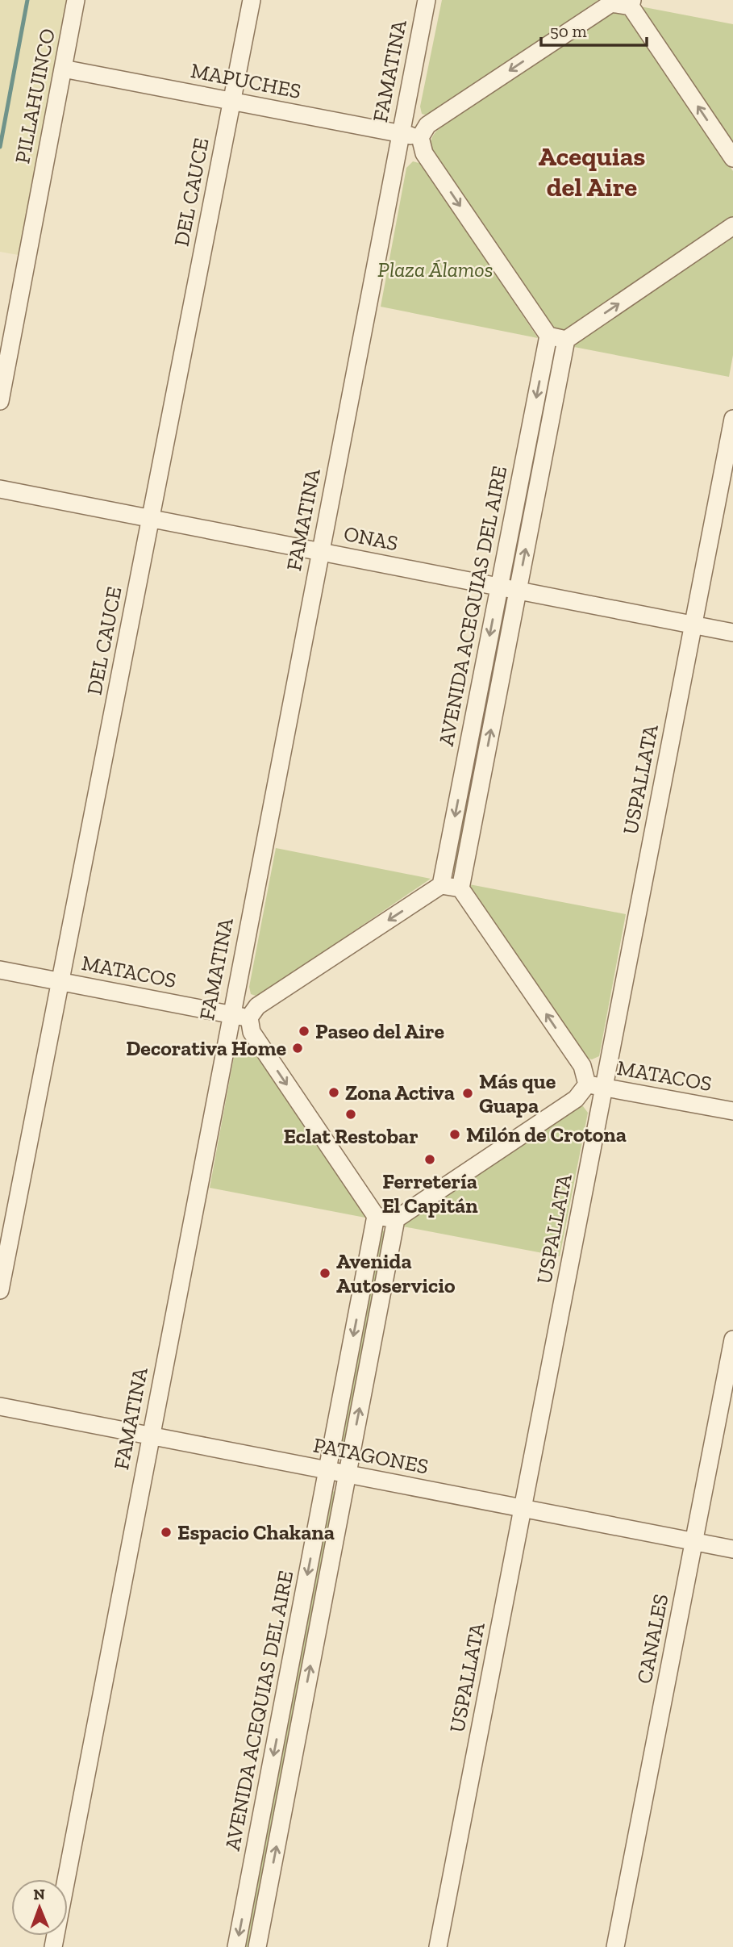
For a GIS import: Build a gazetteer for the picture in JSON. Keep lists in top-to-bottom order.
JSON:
{
  "streets": {
    "street": [
      "FAMATINA",
      "MAPUCHES",
      "PILLAHUINCO",
      "DEL CAUCE",
      "ONAS",
      "AVENIDA ACEQUIAS DEL AIRE",
      "USPALLATA",
      "MATACOS",
      "PATAGONES",
      "CANALES"
    ]
  },
  "crossings": [
    ["FAMATINA", "MAPUCHES"],
    ["FAMATINA", "ONAS"],
    ["FAMATINA", "MATACOS"],
    ["FAMATINA", "PATAGONES"],
    ["MAPUCHES", "PILLAHUINCO"],
    ["MAPUCHES", "DEL CAUCE"],
    ["DEL CAUCE", "ONAS"],
    ["DEL CAUCE", "MATACOS"],
    ["ONAS", "AVENIDA ACEQUIAS DEL AIRE"],
    ["ONAS", "USPALLATA"],
    ["AVENIDA ACEQUIAS DEL AIRE", "PATAGONES"],
    ["USPALLATA", "MATACOS"],
    ["USPALLATA", "PATAGONES"],
    ["PATAGONES", "CANALES"]
  ],
  "districts": ["Acequias del Aire"],
  "parks": ["Plaza Álamos"],
  "places": [
    "Paseo del Aire",
    "Decorativa Home",
    "Zona Activa",
    "Más que Guapa",
    "Eclat Restobar",
    "Milón de Crotona",
    "Ferretería El Capitán",
    "Avenida Autoservicio",
    "Espacio Chakana"
  ],
  "scale_bar": "50 m",
  "north": "top"
}
